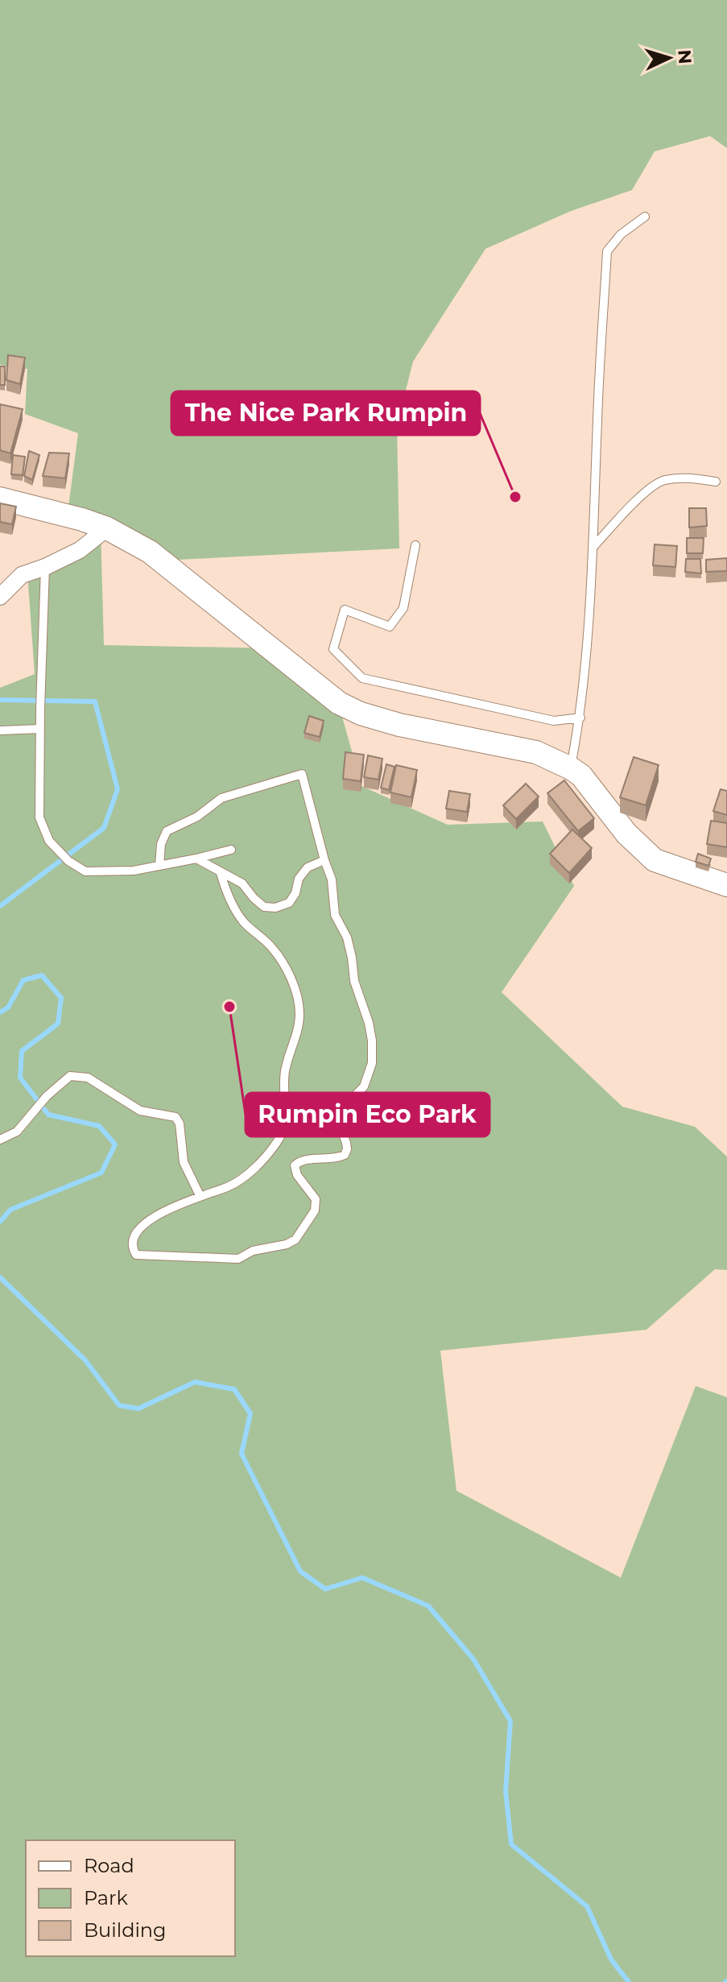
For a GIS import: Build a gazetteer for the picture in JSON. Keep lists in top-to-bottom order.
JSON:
{
  "places": ["The Nice Park Rumpin", "Rumpin Eco Park"],
  "legend": ["Road", "Park", "Building"],
  "north": "right"
}
